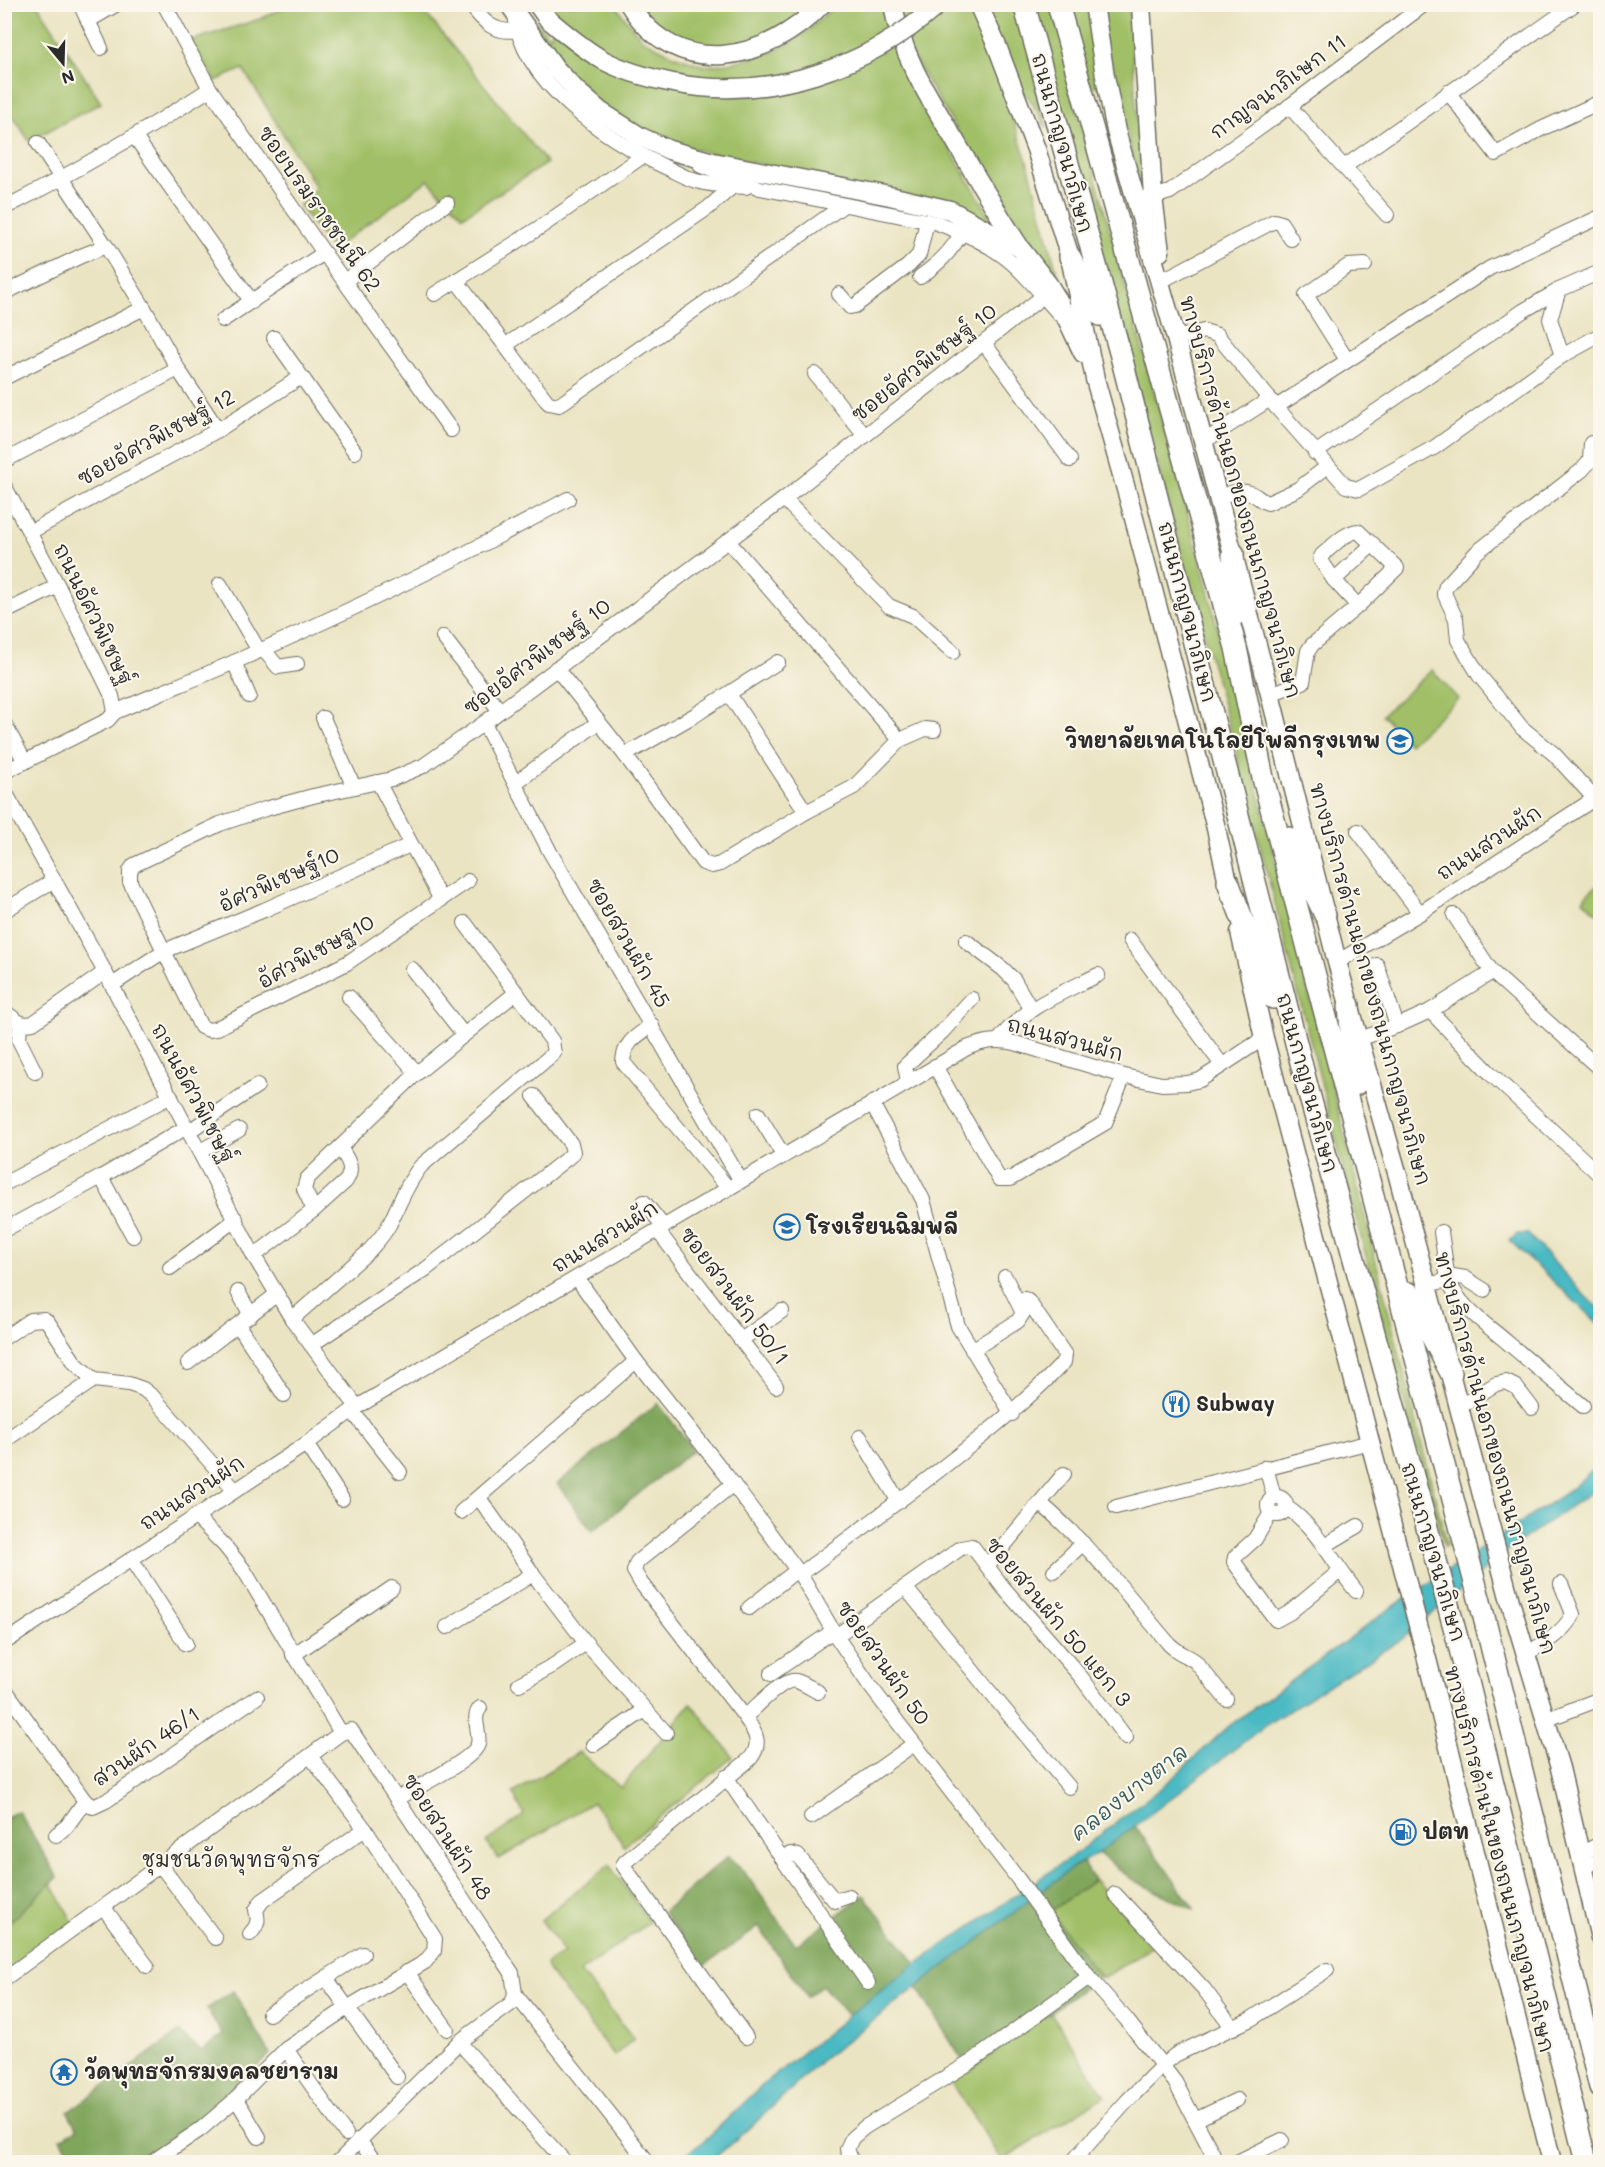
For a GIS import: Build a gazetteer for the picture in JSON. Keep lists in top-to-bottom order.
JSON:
{
  "streets": {
    "highway": ["ถนนกาญจนาภิเษก"],
    "main road": ["ทางบริการด้านนอกของถนนกาญจนาภิเษก", "ทางบริการด้านในของถนนกาญจนาภิเษก"],
    "street": [
      "กาญจนาภิเษก 11",
      "ซอยบรมราชชนนี 62",
      "ซอยอัศวพิเชษฐ์ 10",
      "ซอยอัศวพิเชษฐ์ 12",
      "ถนนอัศวพิเชษฐ์",
      "ถนนสวนผัก",
      "อัศวพิเชษฐ์10",
      "ซอยสวนผัก 45",
      "อัศวพิเชษฐ10",
      "ซอยสวนผัก 50/1",
      "ซอยสวนผัก 50 แยก 3",
      "ซอยสวนผัก 50",
      "สวนผัก 46/1",
      "ซอยสวนผัก 48"
    ]
  },
  "crossings": [
    ["ซอยอัศวพิเชษฐ์ 10", "อัศวพิเชษฐ์10"],
    ["ซอยอัศวพิเชษฐ์ 10", "ซอยสวนผัก 45"],
    ["ซอยอัศวพิเชษฐ์ 10", "อัศวพิเชษฐ10"],
    ["ซอยอัศวพิเชษฐ์ 12", "ถนนอัศวพิเชษฐ์"],
    ["ทางบริการด้านนอกของถนนกาญจนาภิเษก", "ถนนสวนผัก"],
    ["ถนนอัศวพิเชษฐ์", "ถนนสวนผัก"],
    ["ถนนสวนผัก", "ซอยสวนผัก 45"],
    ["ถนนสวนผัก", "ซอยสวนผัก 50/1"],
    ["ถนนสวนผัก", "ซอยสวนผัก 50"],
    ["ถนนสวนผัก", "ซอยสวนผัก 48"],
    ["ถนนสวนผัก", "ทางบริการด้านในของถนนกาญจนาภิเษก"],
    ["ซอยสวนผัก 50 แยก 3", "ซอยสวนผัก 50"]
  ],
  "districts": ["ชุมชนวัดพุทธจักร"],
  "water": ["คลองบางตาล"],
  "places": {
    "school or university": ["วิทยาลัยเทคโนโลยีโพลีกรุงเทพ", "โรงเรียนฉิมพลี"],
    "restaurant": ["Subway"],
    "fuel station": ["ปตท"],
    "temple": ["วัดพุทธจักรมงคลชยาราม"]
  },
  "north": "bottom"
}
